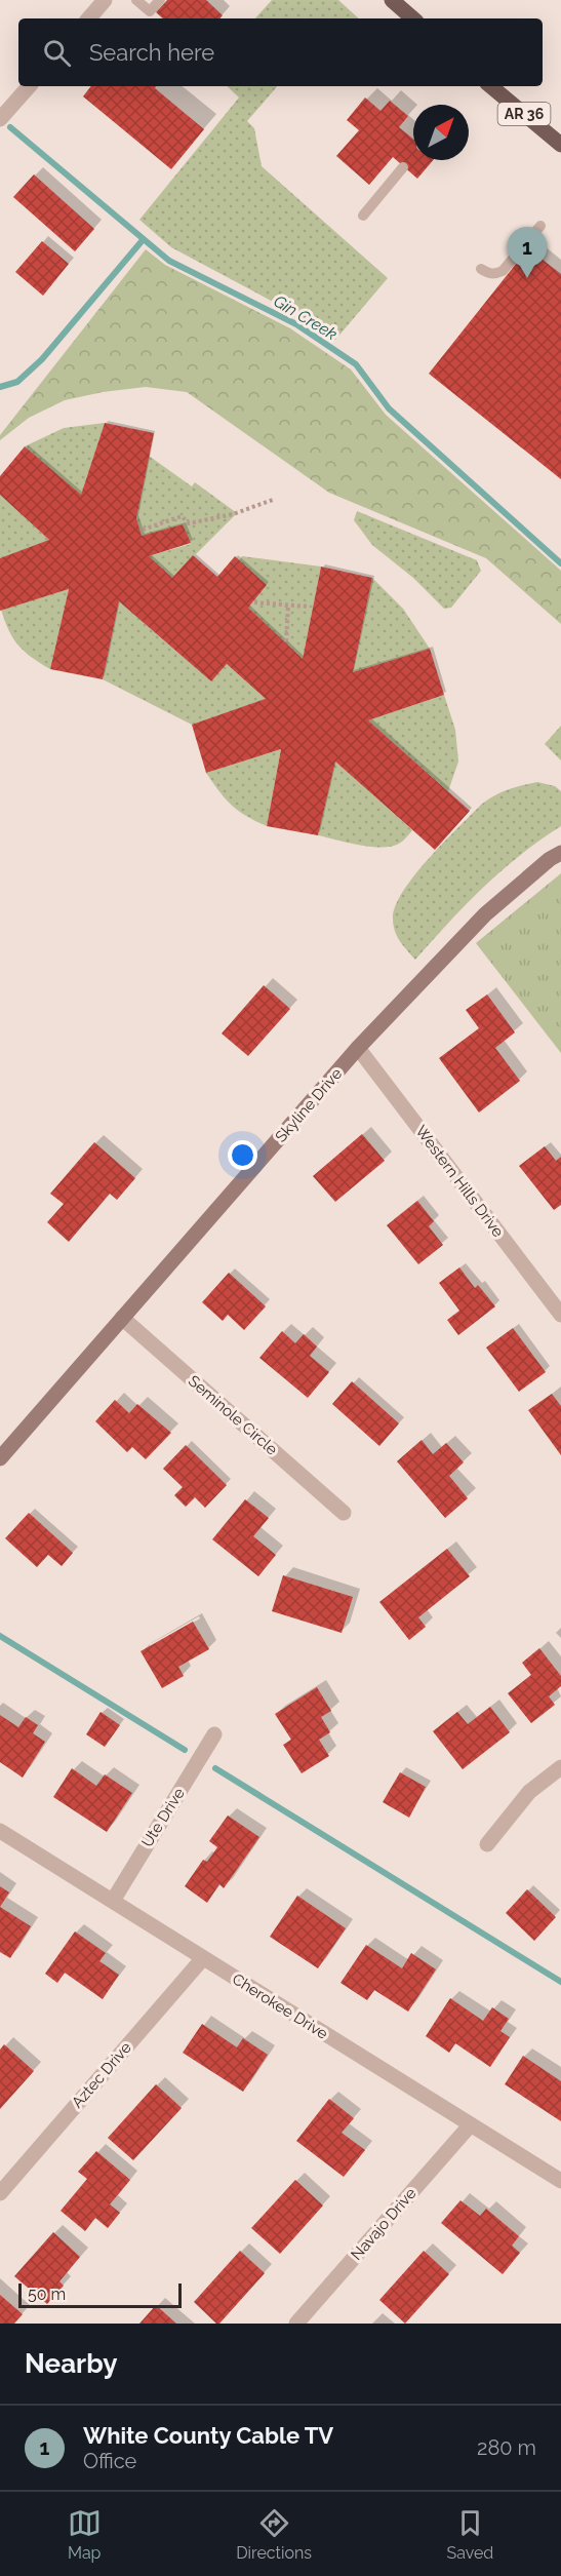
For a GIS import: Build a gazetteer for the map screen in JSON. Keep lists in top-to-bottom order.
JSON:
{
  "streets": {
    "main road": ["AR 36"],
    "street": [
      "Skyline Drive",
      "Western Hills Drive",
      "Seminole Circle",
      "Ute Drive",
      "Cherokee Drive",
      "Aztec Drive",
      "Navajo Drive"
    ]
  },
  "crossings": [
    ["Skyline Drive", "Western Hills Drive"],
    ["Skyline Drive", "Seminole Circle"],
    ["Ute Drive", "Cherokee Drive"],
    ["Cherokee Drive", "Aztec Drive"],
    ["Cherokee Drive", "Navajo Drive"]
  ],
  "water": ["Gin Creek"],
  "scale_bar": "50 m",
  "north": "top right",
  "page": {
    "search": "Search here",
    "pins": "1",
    "scale": "50 m",
    "heading": "Nearby",
    "list": [
      {
        "mark": "1",
        "name": "White County Cable TV",
        "note": "Office",
        "value": "280 m"
      }
    ],
    "nav": ["Map", "Directions", "Saved"]
  }
}
